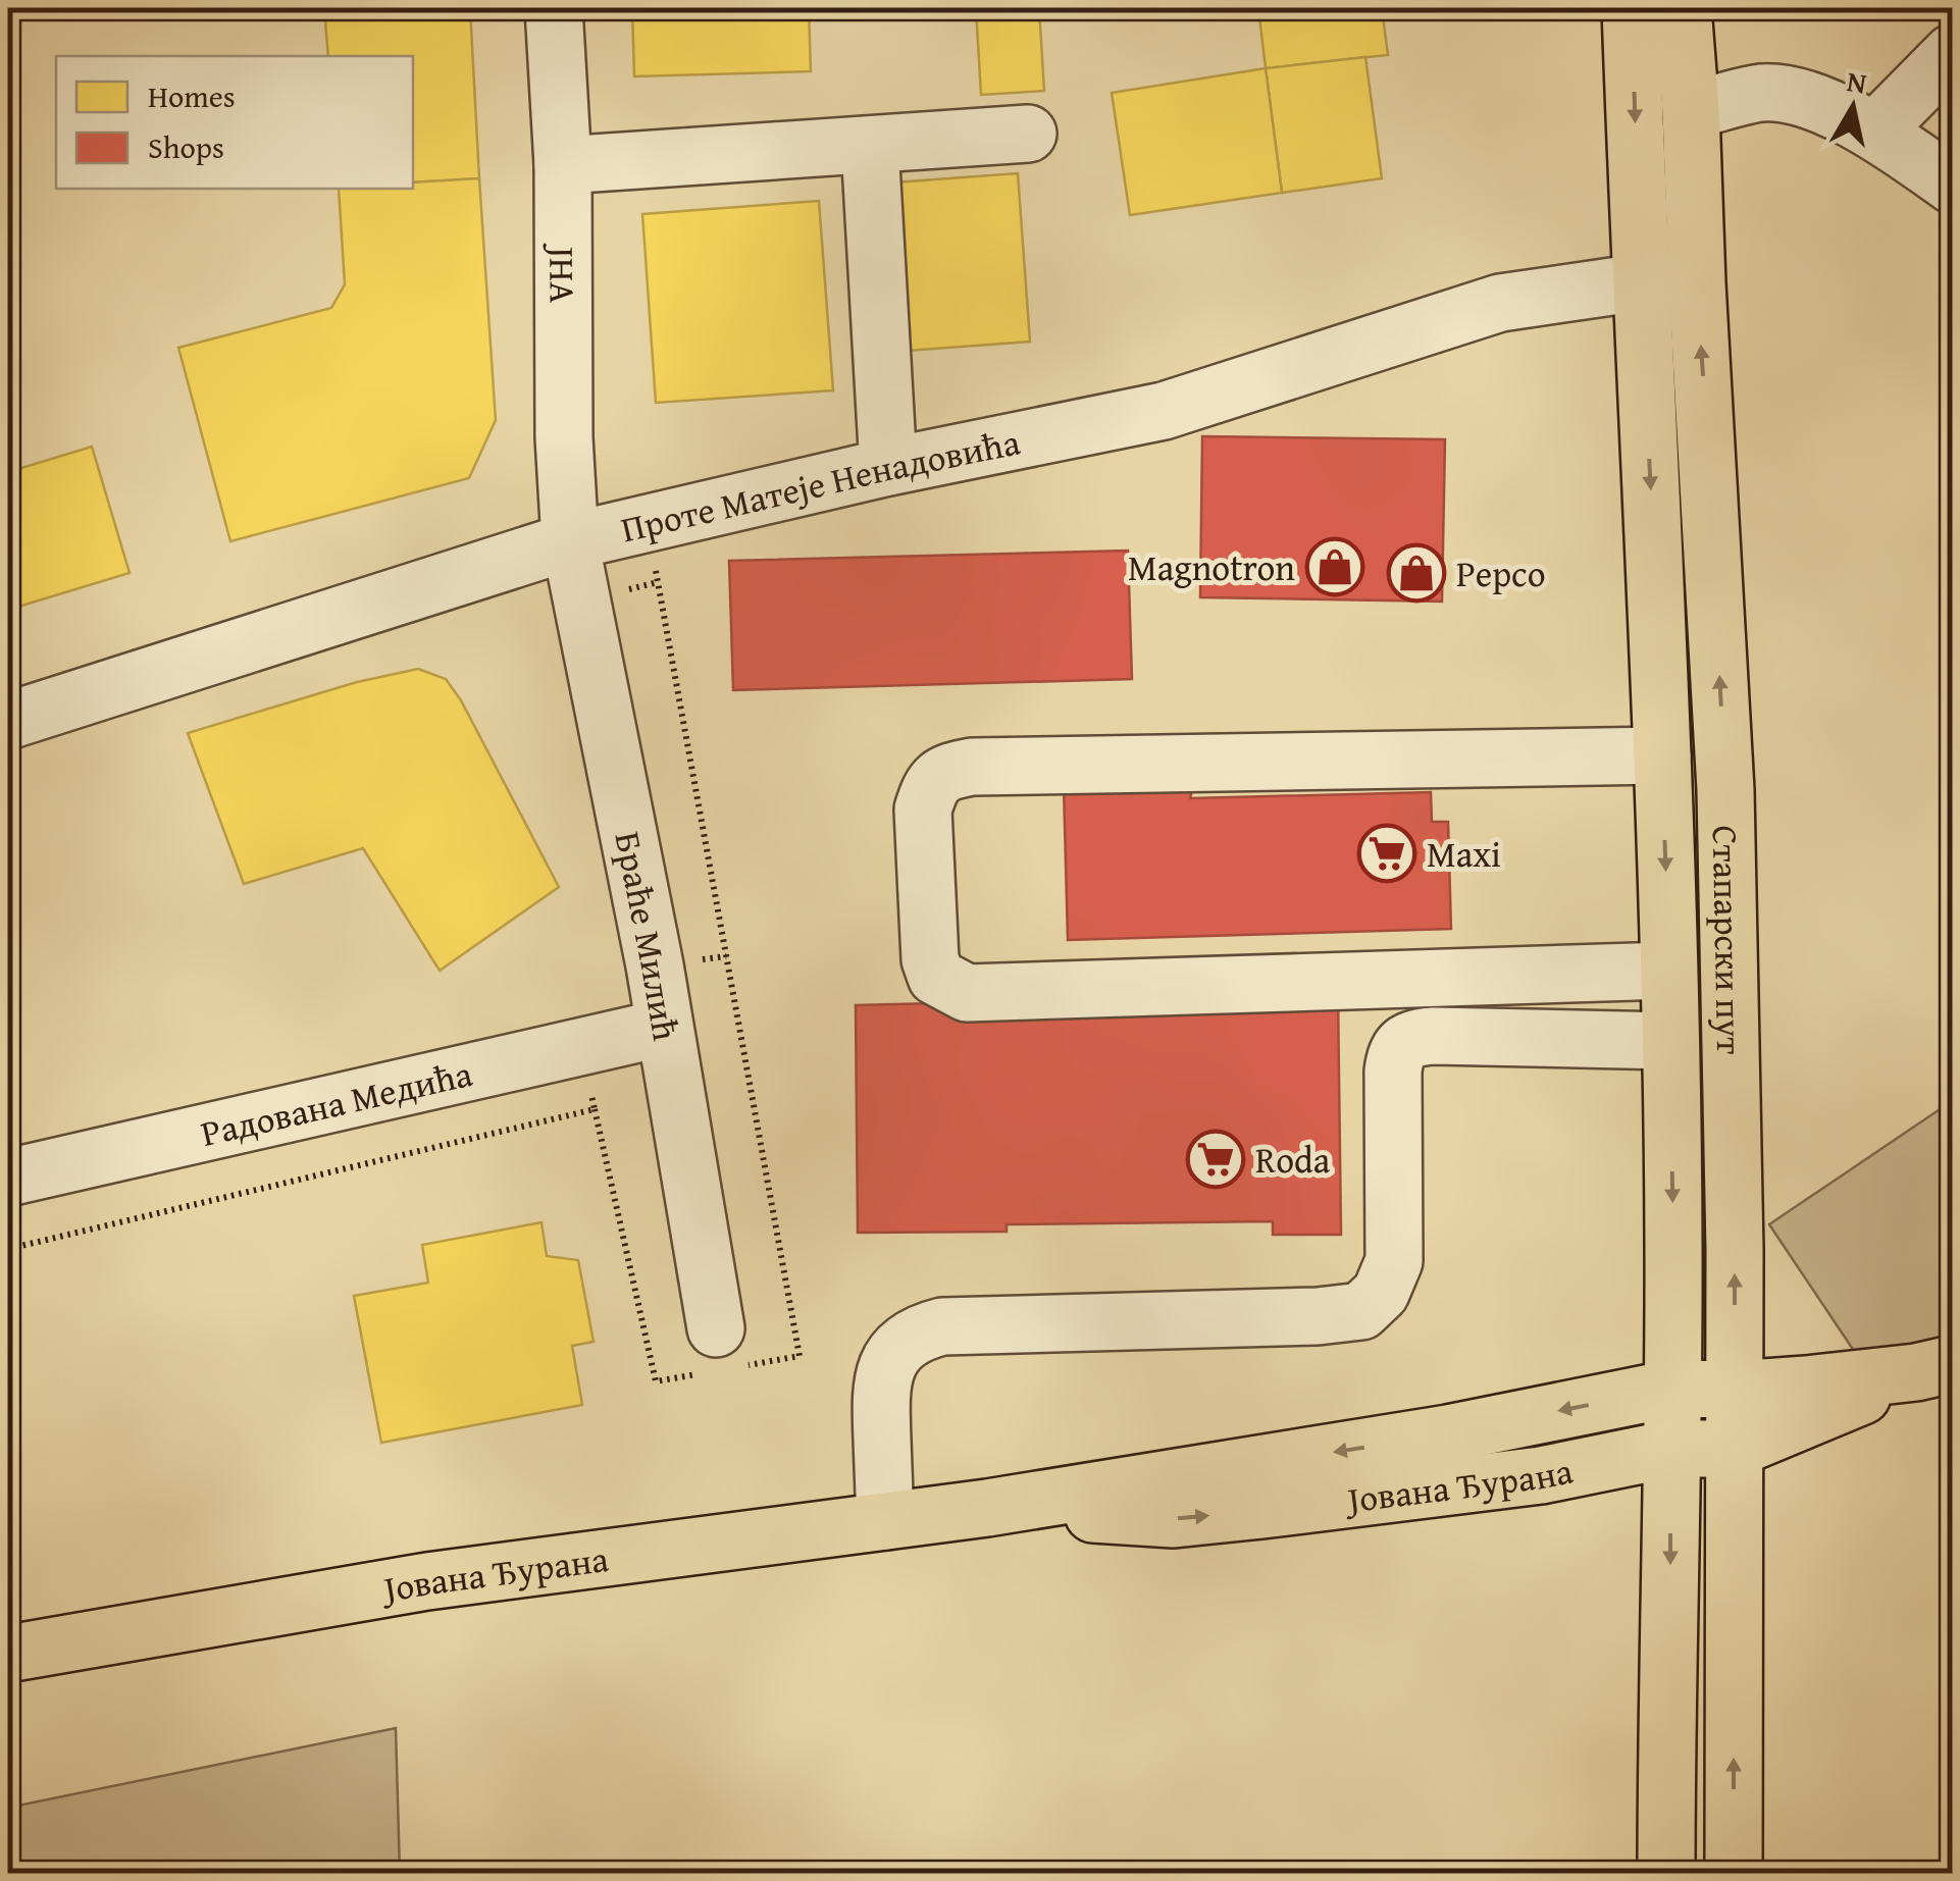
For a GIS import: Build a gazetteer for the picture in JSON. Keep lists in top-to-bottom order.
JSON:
{
  "streets": {
    "main road": ["Стапарски пут", "Јована Ђурана"],
    "street": [
      "ЈНА",
      "Проте Матеје Ненадовића",
      "Браће Милић",
      "Радована Медића"
    ]
  },
  "crossings": [
    ["ЈНА", "Проте Матеје Ненадовића"],
    ["ЈНА", "Браће Милић"],
    ["Проте Матеје Ненадовића", "Браће Милић"],
    ["Проте Матеје Ненадовића", "Стапарски пут"],
    ["Браће Милић", "Радована Медића"],
    ["Стапарски пут", "Јована Ђурана"]
  ],
  "places": {
    "shop": ["Magnotron", "Pepco"],
    "supermarket": ["Maxi", "Roda"]
  },
  "legend": ["Homes", "Shops"],
  "north": "top"
}
